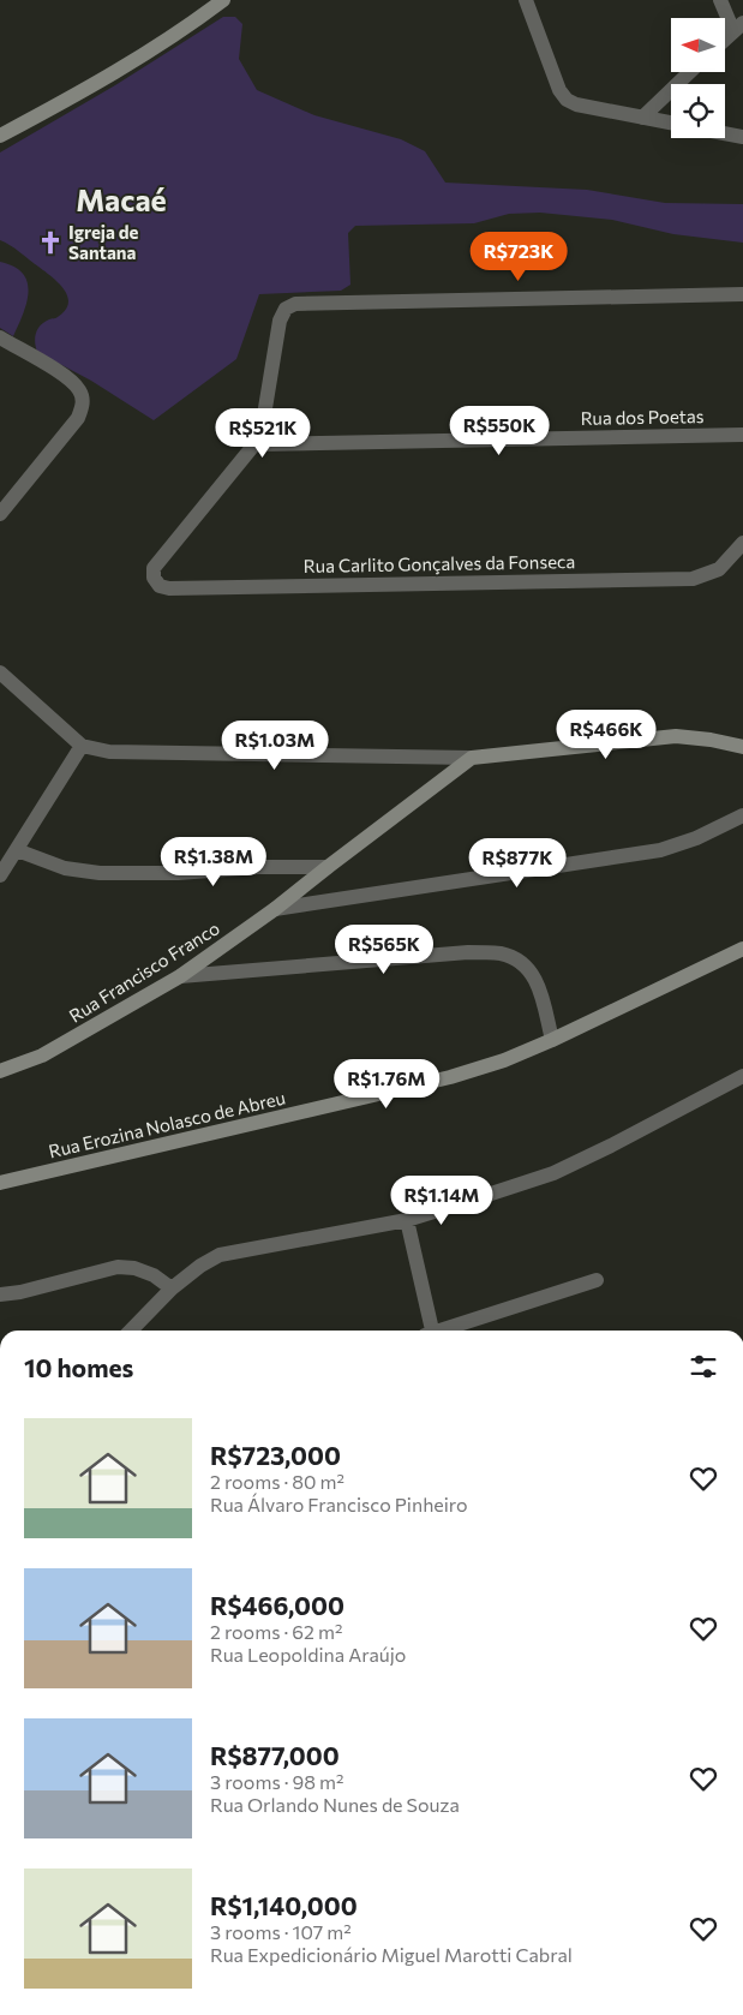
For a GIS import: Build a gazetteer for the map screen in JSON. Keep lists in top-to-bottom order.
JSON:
{
  "streets": {
    "street": [
      "Rua dos Poetas",
      "Rua Carlito Gonçalves da Fonseca",
      "Rua Francisco Franco",
      "Rua Erozina Nolasco de Abreu"
    ]
  },
  "crossings": [
    ["Rua dos Poetas", "Rua Carlito Gonçalves da Fonseca"]
  ],
  "districts": ["Macaé"],
  "places": {
    "church": ["Igreja de Santana"]
  },
  "north": "left",
  "page": {
    "price": [
      "R$723K",
      "R$550K",
      "R$521K",
      "R$466K",
      "R$1.03M",
      "R$1.38M",
      "R$877K",
      "R$565K",
      "R$1.76M",
      "R$1.14M"
    ],
    "heading": "10 homes",
    "list": [
      {
        "name": "R$723,000",
        "note": "2 rooms · 80 m² · Rua Álvaro Francisco Pinheiro"
      },
      {
        "name": "R$466,000",
        "note": "2 rooms · 62 m² · Rua Leopoldina Araújo"
      },
      {
        "name": "R$877,000",
        "note": "3 rooms · 98 m² · Rua Orlando Nunes de Souza"
      },
      {
        "name": "R$1,140,000",
        "note": "3 rooms · 107 m² · Rua Expedicionário Miguel Marotti Cabral"
      }
    ]
  }
}
